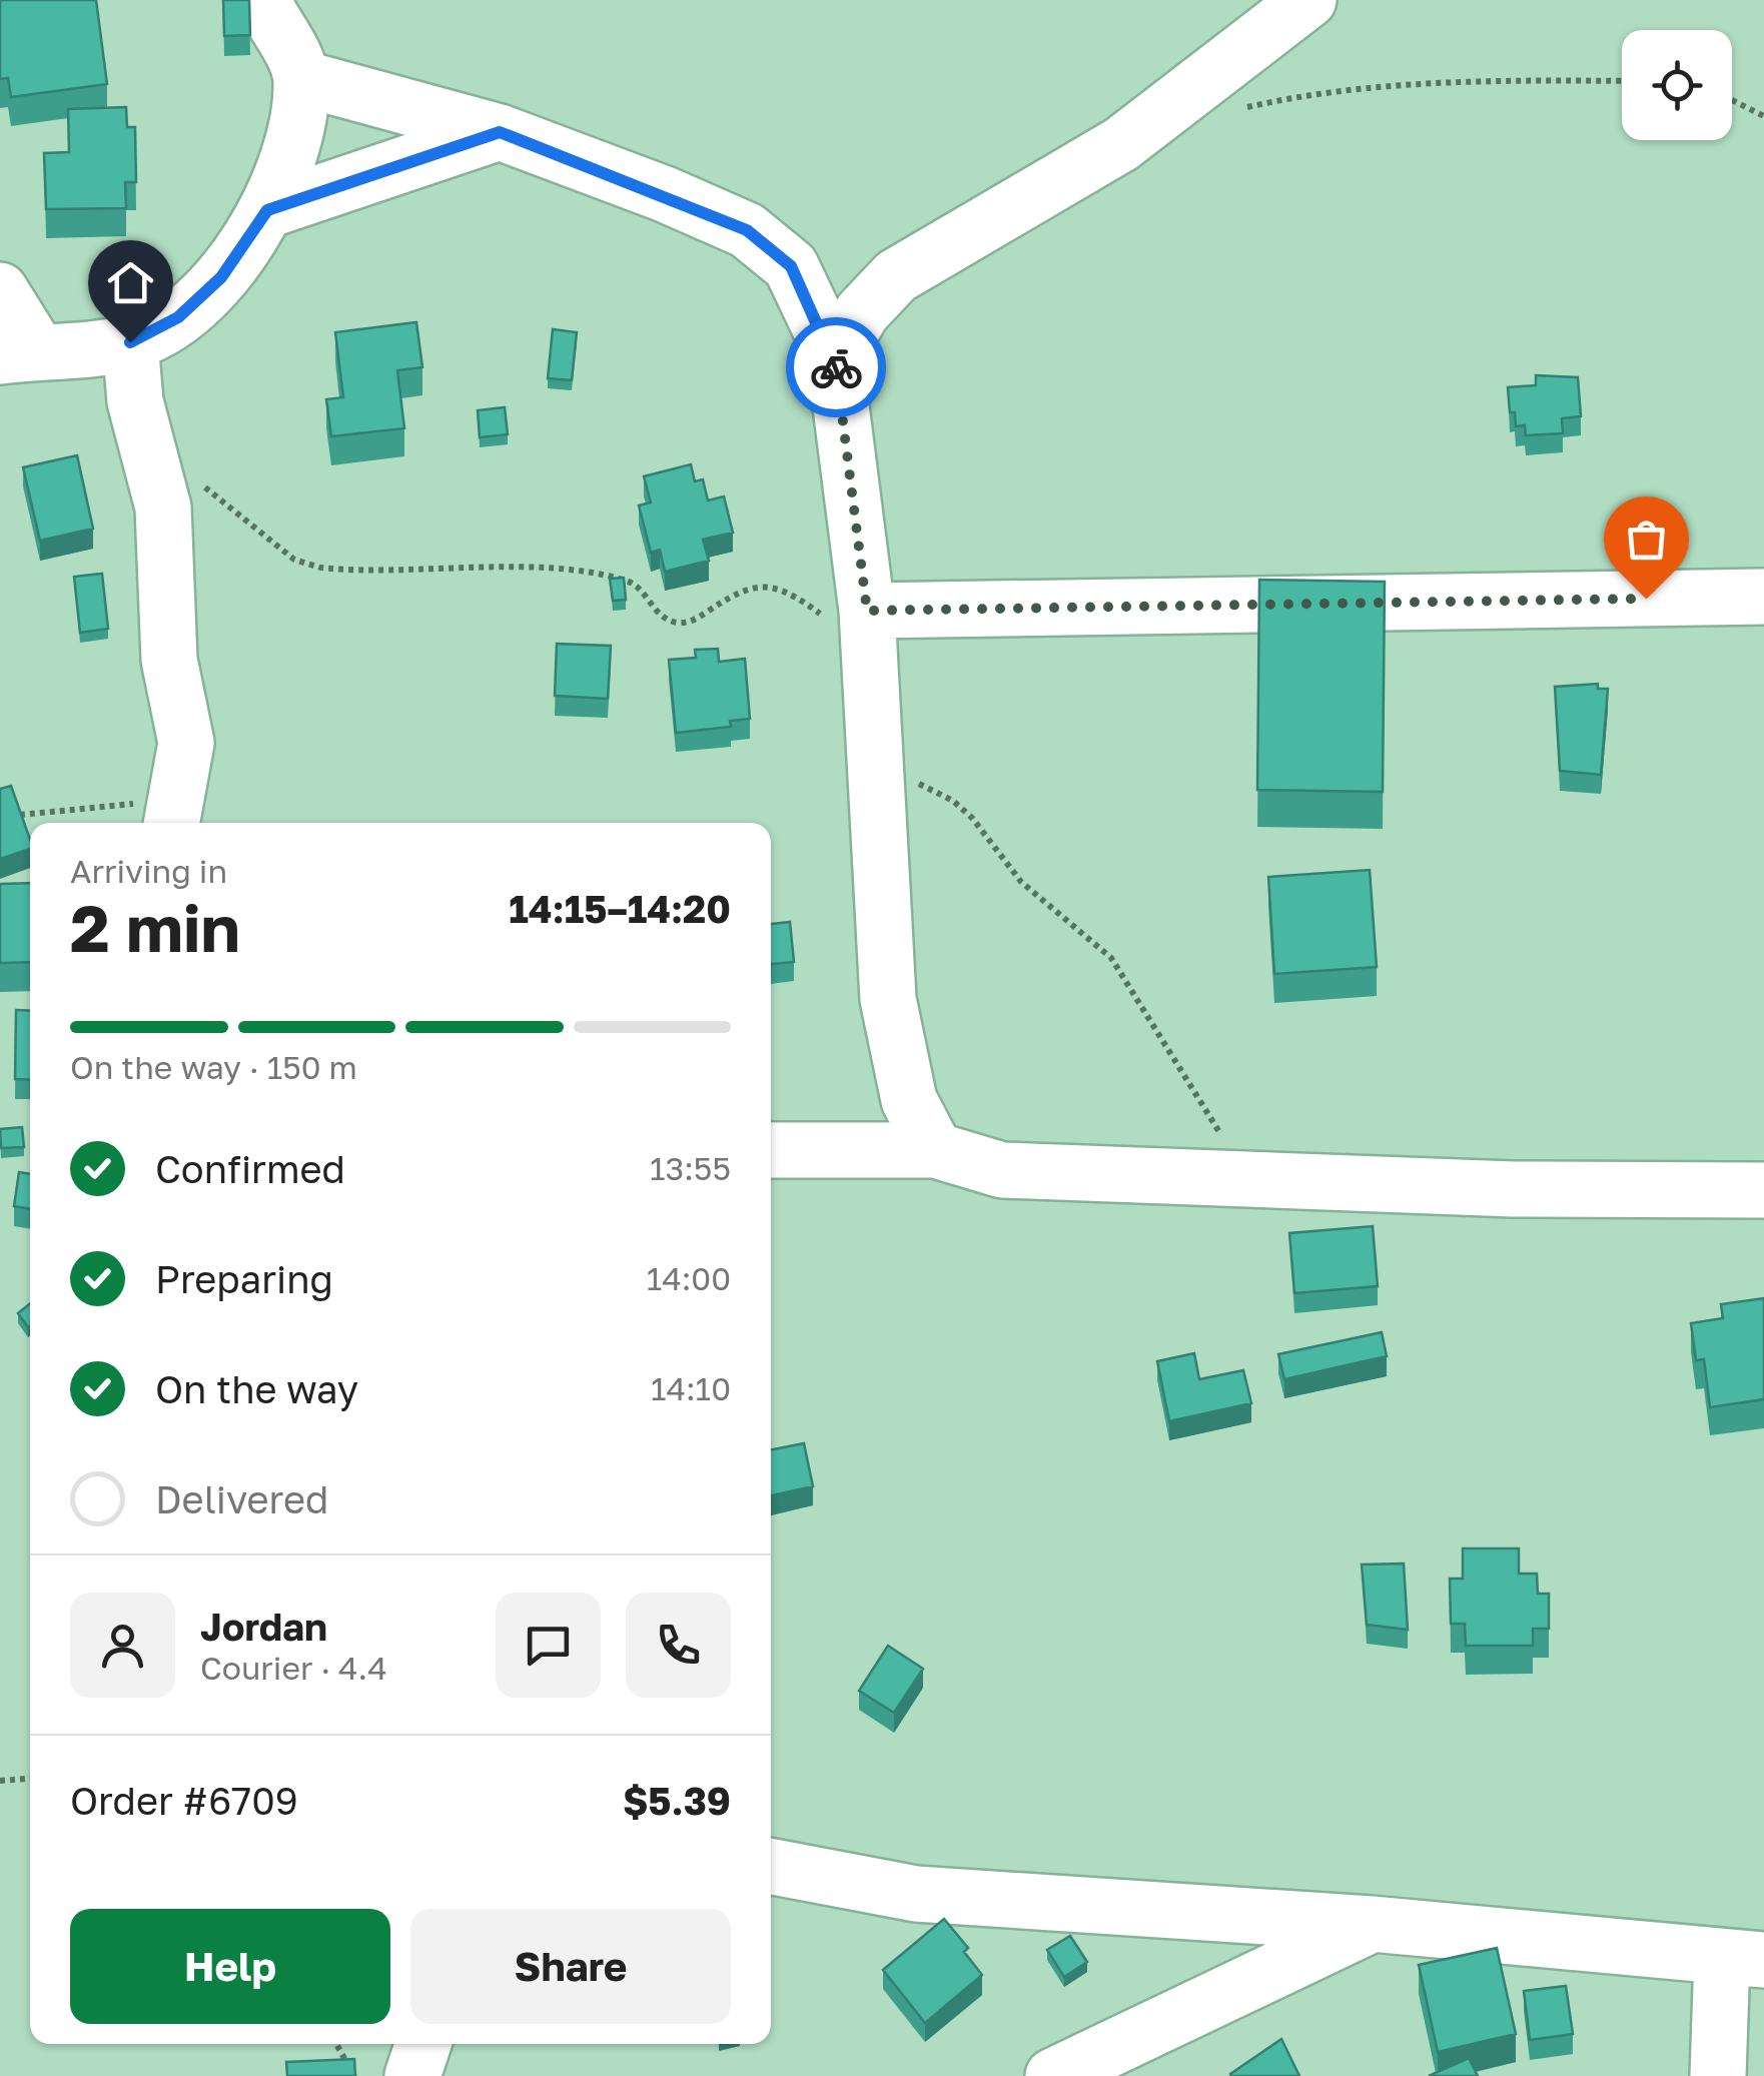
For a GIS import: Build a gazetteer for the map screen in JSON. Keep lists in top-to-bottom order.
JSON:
{
  "page": {
    "heading": ["2 min", "Arriving in", "14:15–14:20"],
    "panel": [
      "Jordan",
      "Courier · 4.4",
      "Order #6709",
      "$5.39"
    ],
    "bar": "On the way · 150 m",
    "list": [
      ["Confirmed", "13:55"],
      ["Preparing", "14:00"],
      ["On the way", "14:10"],
      "Delivered"
    ],
    "buttons": ["Help", "Share"]
  }
}
